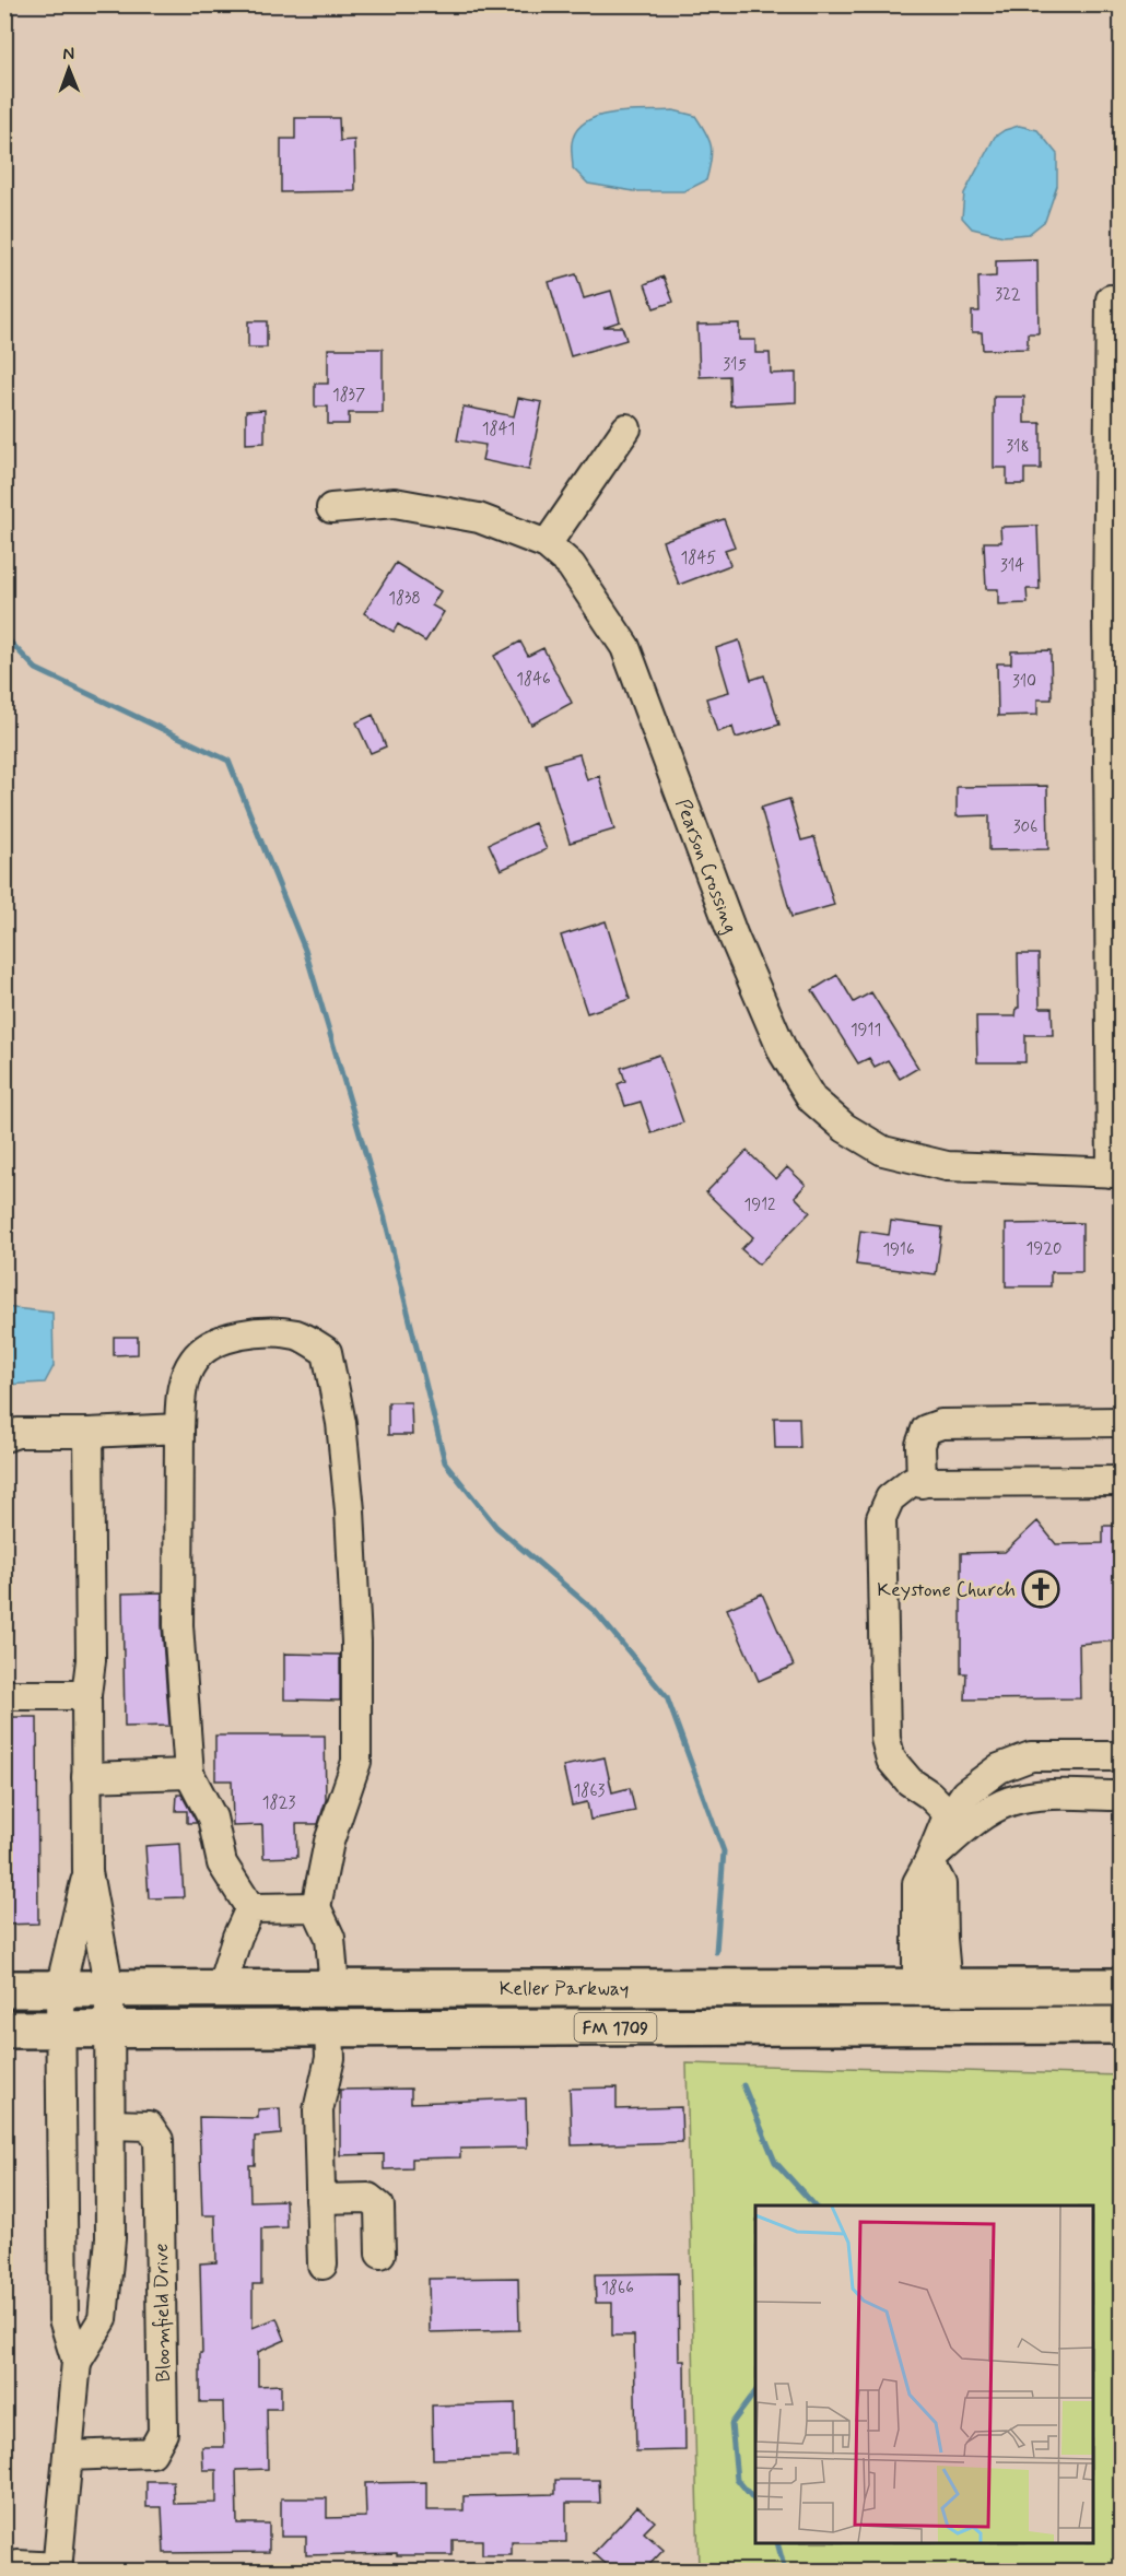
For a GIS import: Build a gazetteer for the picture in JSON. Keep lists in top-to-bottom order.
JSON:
{
  "streets": {
    "main road": ["Keller Parkway", "FM 1709"],
    "street": ["Pearson Crossing", "Bloomfield Drive"]
  },
  "places": {
    "church": ["Keystone Church"]
  },
  "house_numbers": [
    "322",
    "315",
    "1837",
    "1841",
    "318",
    "1845",
    "314",
    "1838",
    "1846",
    "310",
    "306",
    "1911",
    "1912",
    "1920",
    "1916",
    "1863",
    "1823",
    "1866"
  ],
  "north": "top"
}
